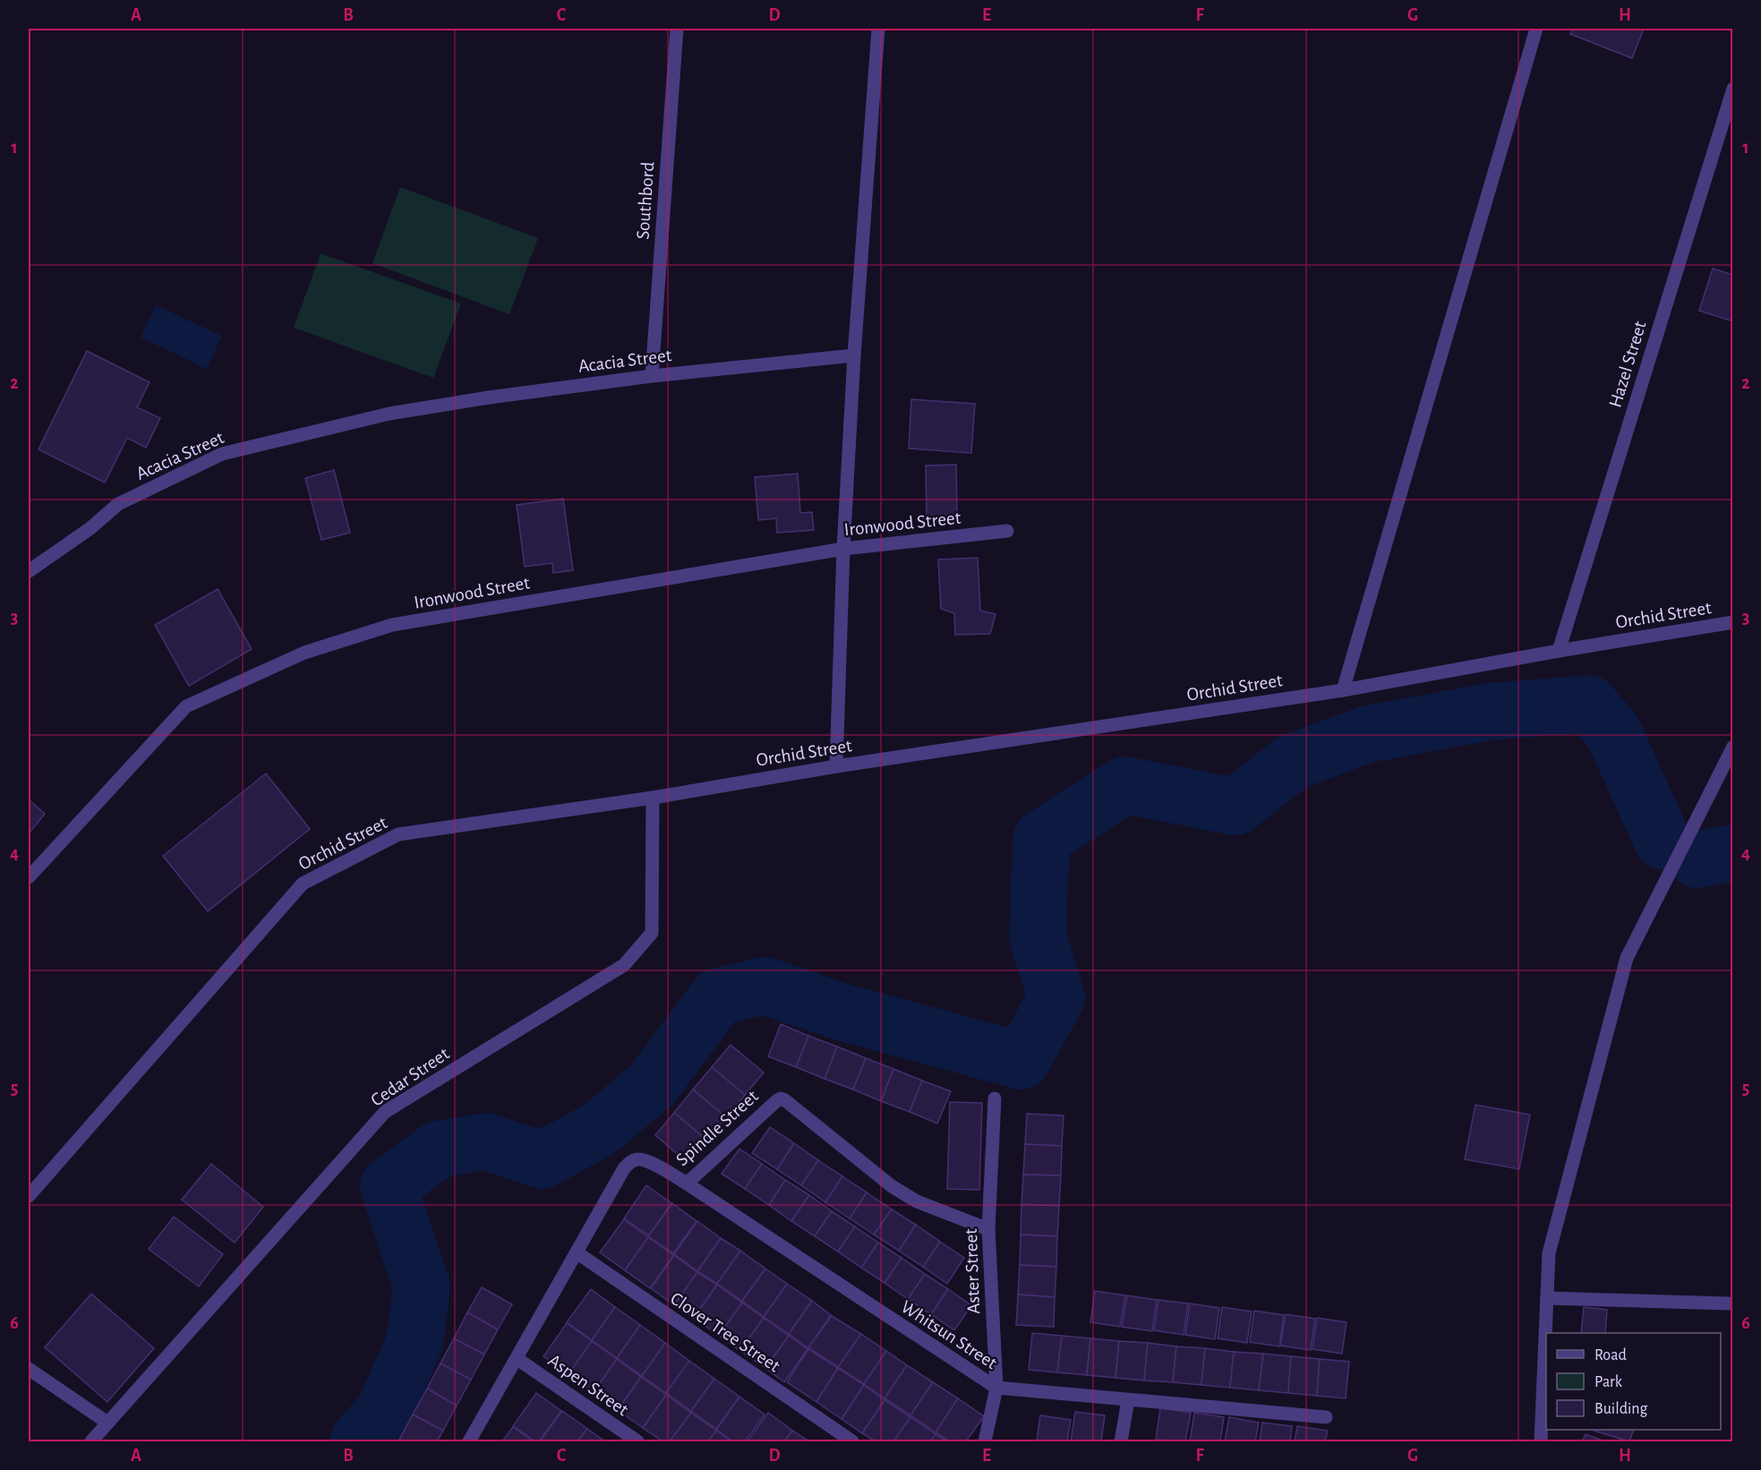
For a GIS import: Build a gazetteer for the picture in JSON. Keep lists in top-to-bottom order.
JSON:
{
  "streets": {
    "street": [
      "Southbord",
      "Acacia Street",
      "Hazel Street",
      "Ironwood Street",
      "Orchid Street",
      "Cedar Street",
      "Spindle Street",
      "Aster Street",
      "Clover Tree Street",
      "Whitsun Street",
      "Aspen Street"
    ]
  },
  "crossings": [
    ["Southbord", "Acacia Street"],
    ["Hazel Street", "Orchid Street"],
    ["Orchid Street", "Cedar Street"],
    ["Spindle Street", "Aster Street"],
    ["Spindle Street", "Clover Tree Street"],
    ["Spindle Street", "Whitsun Street"],
    ["Spindle Street", "Aspen Street"],
    ["Aster Street", "Whitsun Street"]
  ],
  "legend": ["Road", "Park", "Building"],
  "grid": {
    "columns": [
      "A",
      "B",
      "C",
      "D",
      "E",
      "F",
      "G",
      "H"
    ],
    "rows": [
      "1",
      "2",
      "3",
      "4",
      "5",
      "6"
    ]
  }
}
